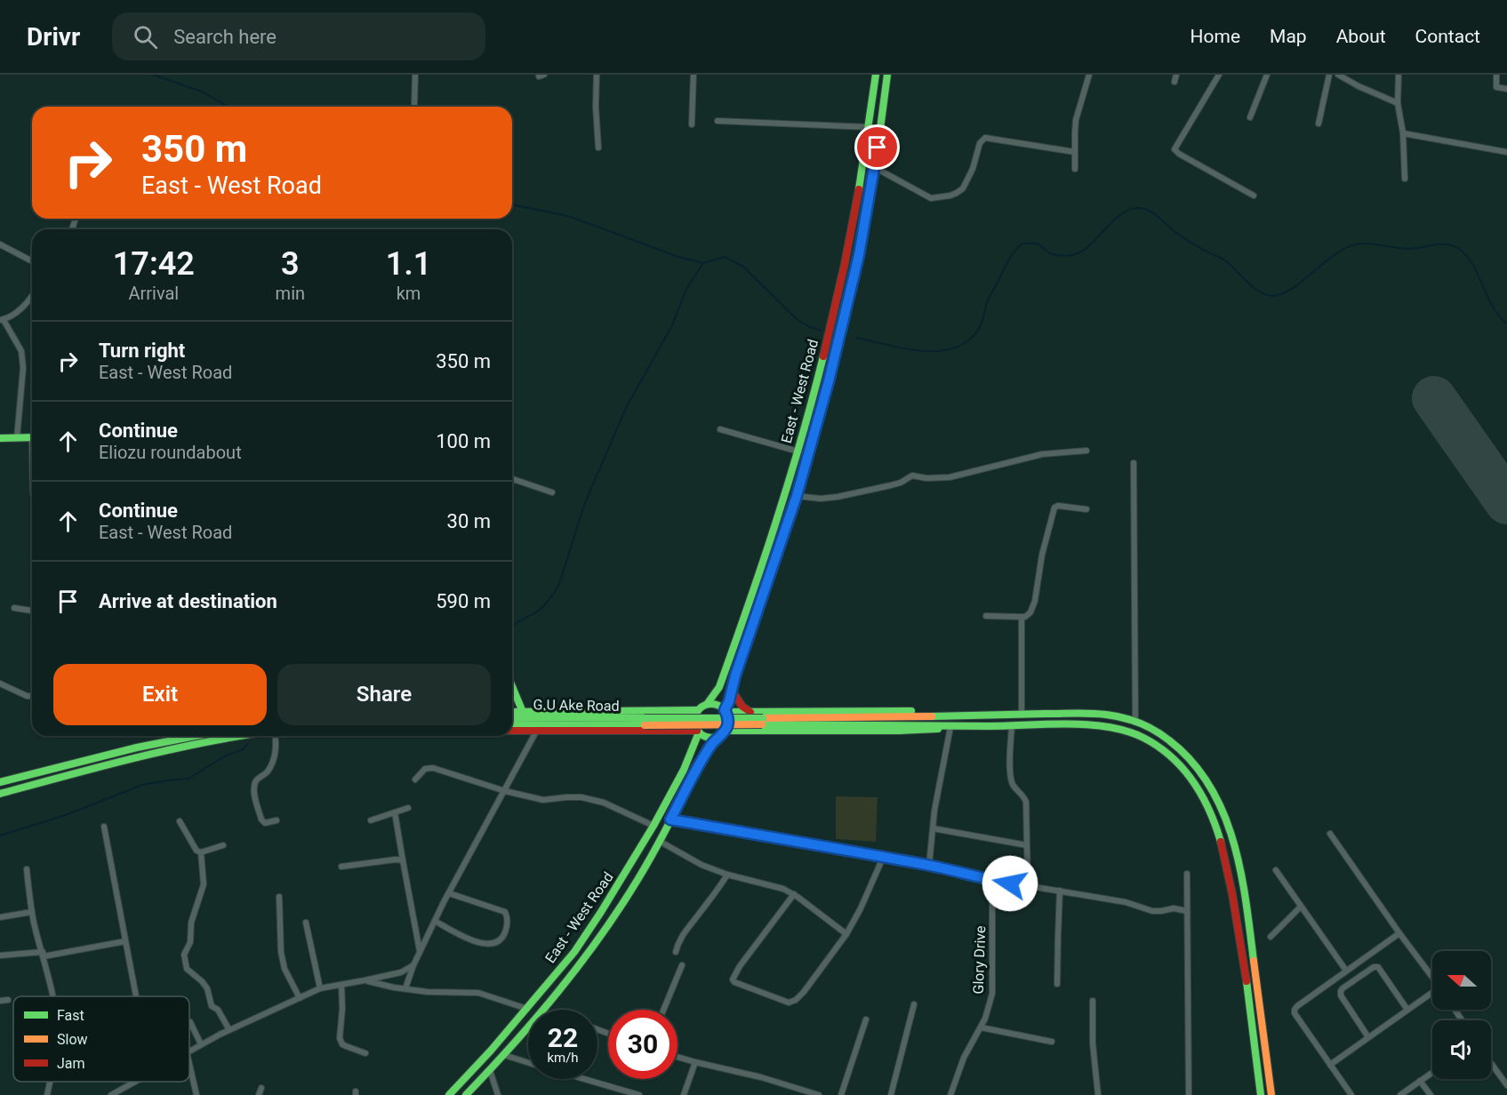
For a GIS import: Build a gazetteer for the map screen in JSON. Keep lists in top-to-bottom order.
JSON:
{
  "streets": {
    "main road": ["East - West Road", "G.U Ake Road"],
    "street": ["Glory Drive"]
  },
  "legend": ["Fast", "Slow", "Jam"],
  "north": "left",
  "page": {
    "header": "Drivr",
    "search": "Search here",
    "nav": [
      "Home",
      "Map",
      "About",
      "Contact"
    ],
    "turn": ["350 m", "East - West Road"],
    "eta": [
      "17:42",
      "Arrival",
      "3",
      "min",
      "1.1",
      "km"
    ],
    "list": [
      {
        "name": "Turn right",
        "note": "East - West Road",
        "value": "350 m"
      },
      {
        "name": "Continue",
        "note": "Eliozu roundabout",
        "value": "100 m"
      },
      {
        "name": "Continue",
        "note": "East - West Road",
        "value": "30 m"
      },
      {
        "name": "Arrive at destination",
        "value": "590 m"
      }
    ],
    "buttons": ["Exit", "Share"],
    "speed": "22 km/h",
    "limit": "30"
  }
}
